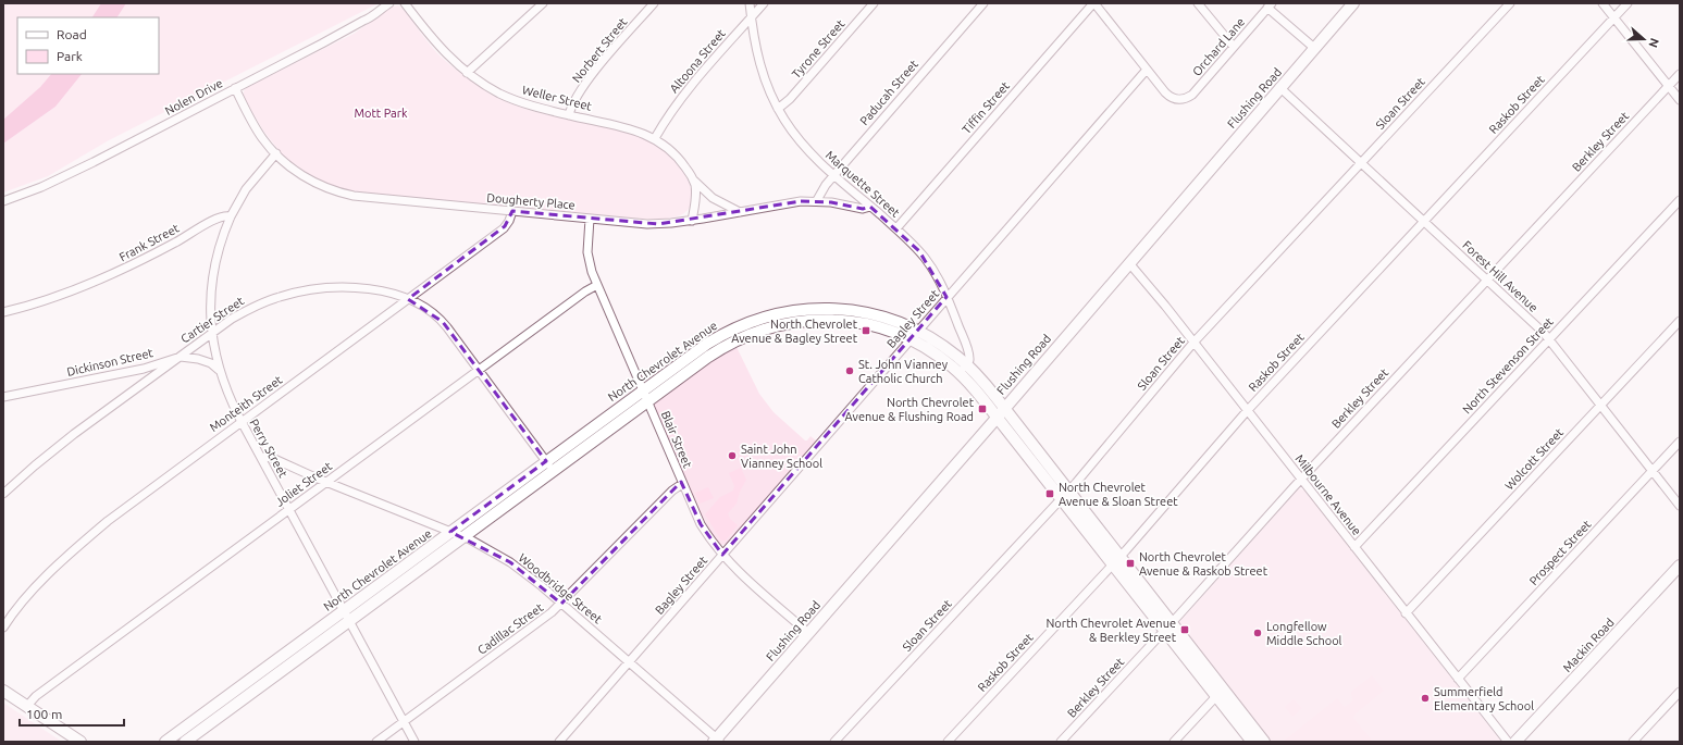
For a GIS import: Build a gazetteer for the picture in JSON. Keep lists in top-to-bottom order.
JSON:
{
  "streets": {
    "street": [
      "Orchard Lane",
      "Tyrone Street",
      "Norbert Street",
      "Altoona Street",
      "Paducah Street",
      "Nolen Drive",
      "Weller Street",
      "Flushing Road",
      "Sloan Street",
      "Raskob Street",
      "Tiffin Street",
      "Berkley Street",
      "Marquette Street",
      "Dougherty Place",
      "Frank Street",
      "Forest Hill Avenue",
      "Bagley Street",
      "Cartier Street",
      "North Chevrolet Avenue",
      "Dickinson Street",
      "North Stevenson Street",
      "Monteith Street",
      "Blair Street",
      "Perry Street",
      "Wolcott Street",
      "Joliet Street",
      "Milbourne Avenue",
      "Prospect Street",
      "Woodbridge Street",
      "Cadillac Street",
      "Mackin Road"
    ]
  },
  "crossings": [
    ["Orchard Lane", "Bagley Street"],
    ["Tyrone Street", "Marquette Street"],
    ["Norbert Street", "Weller Street"],
    ["Altoona Street", "Weller Street"],
    ["Altoona Street", "Marquette Street"],
    ["Paducah Street", "Marquette Street"],
    ["Paducah Street", "Dougherty Place"],
    ["Nolen Drive", "Dougherty Place"],
    ["Weller Street", "Dougherty Place"],
    ["Flushing Road", "Forest Hill Avenue"],
    ["Flushing Road", "North Chevrolet Avenue"],
    ["Flushing Road", "Blair Street"],
    ["Flushing Road", "Milbourne Avenue"],
    ["Flushing Road", "Woodbridge Street"],
    ["Sloan Street", "Forest Hill Avenue"],
    ["Sloan Street", "North Chevrolet Avenue"],
    ["Sloan Street", "Milbourne Avenue"],
    ["Raskob Street", "Forest Hill Avenue"],
    ["Raskob Street", "North Chevrolet Avenue"],
    ["Raskob Street", "Milbourne Avenue"],
    ["Tiffin Street", "Marquette Street"],
    ["Berkley Street", "Forest Hill Avenue"],
    ["Berkley Street", "North Chevrolet Avenue"],
    ["Berkley Street", "Milbourne Avenue"],
    ["Marquette Street", "Dougherty Place"],
    ["Marquette Street", "Bagley Street"],
    ["Marquette Street", "North Chevrolet Avenue"],
    ["Dougherty Place", "Monteith Street"],
    ["Dougherty Place", "Blair Street"],
    ["Frank Street", "Perry Street"],
    ["Forest Hill Avenue", "North Stevenson Street"],
    ["Forest Hill Avenue", "Wolcott Street"],
    ["Forest Hill Avenue", "Prospect Street"],
    ["Bagley Street", "North Chevrolet Avenue"],
    ["Bagley Street", "Blair Street"],
    ["Bagley Street", "Woodbridge Street"],
    ["Cartier Street", "North Chevrolet Avenue"],
    ["Cartier Street", "Dickinson Street"],
    ["Cartier Street", "Monteith Street"],
    ["Cartier Street", "Perry Street"],
    ["Cartier Street", "Joliet Street"],
    ["North Chevrolet Avenue", "Blair Street"],
    ["North Chevrolet Avenue", "Perry Street"],
    ["North Chevrolet Avenue", "Woodbridge Street"],
    ["Dickinson Street", "Perry Street"],
    ["North Stevenson Street", "Milbourne Avenue"],
    ["Monteith Street", "Perry Street"],
    ["Blair Street", "Joliet Street"],
    ["Blair Street", "Cadillac Street"],
    ["Perry Street", "Joliet Street"],
    ["Perry Street", "Woodbridge Street"],
    ["Perry Street", "Cadillac Street"],
    ["Wolcott Street", "Milbourne Avenue"],
    ["Joliet Street", "Woodbridge Street"],
    ["Milbourne Avenue", "Prospect Street"],
    ["Woodbridge Street", "Cadillac Street"]
  ],
  "parks": ["Mott Park"],
  "places": {
    "transit": [
      "North Chevrolet Avenue & Bagley Street",
      "North Chevrolet Avenue & Flushing Road",
      "North Chevrolet Avenue & Sloan Street",
      "North Chevrolet Avenue & Raskob Street",
      "North Chevrolet Avenue & Berkley Street"
    ],
    "other": [
      "St. John Vianney Catholic Church",
      "Saint John Vianney School",
      "Longfellow Middle School",
      "Summerfield Elementary School"
    ]
  },
  "legend": ["Road", "Park"],
  "scale_bar": "100 m",
  "north": "right"
}
